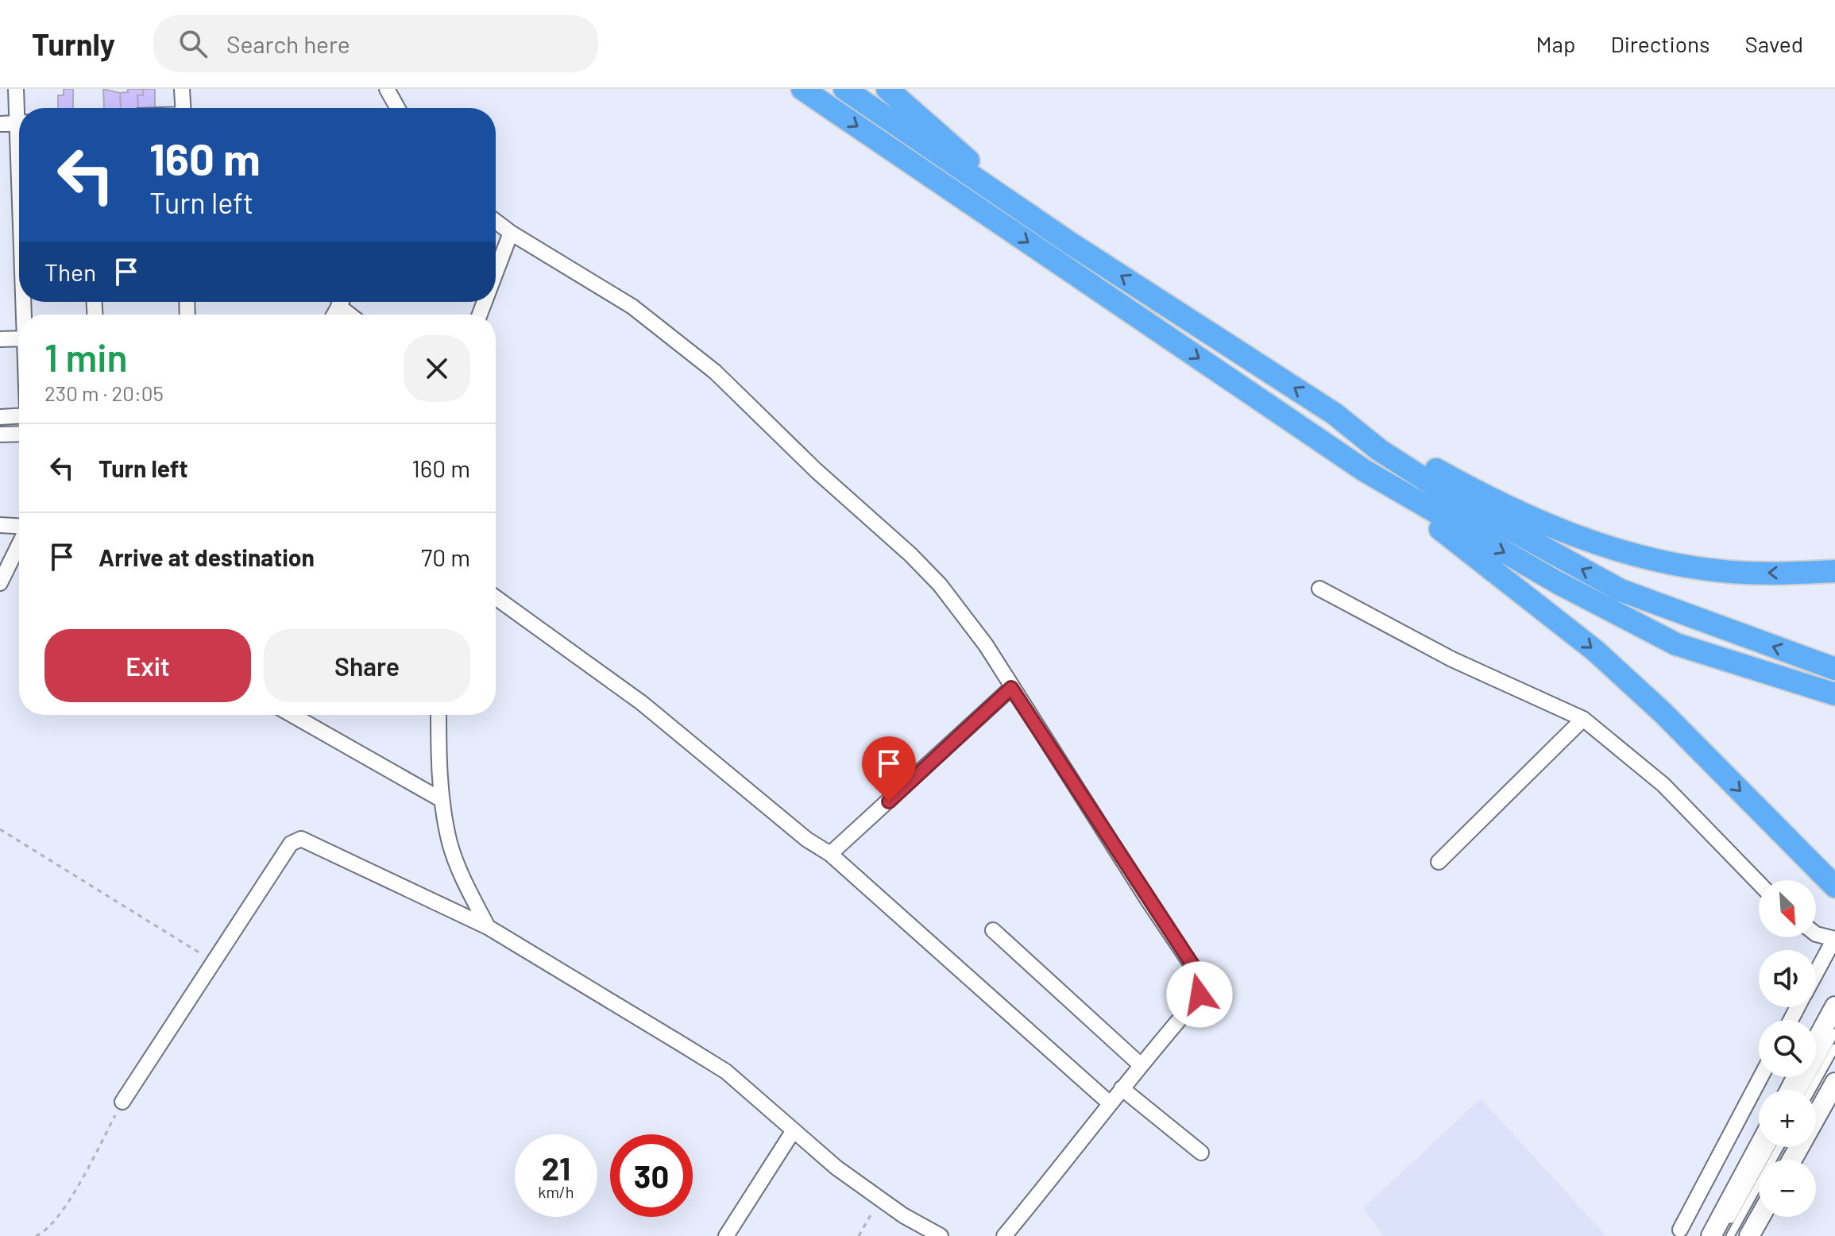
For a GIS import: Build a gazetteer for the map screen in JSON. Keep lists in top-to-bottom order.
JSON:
{
  "north": "bottom right",
  "page": {
    "header": "Turnly",
    "search": "Search here",
    "nav": ["Map", "Directions", "Saved"],
    "turn": ["160 m", "Turn left"],
    "then": "Then",
    "heading": ["1 min", "230 m · 20:05"],
    "list": [
      {
        "name": "Turn left",
        "value": "160 m"
      },
      {
        "name": "Arrive at destination",
        "value": "70 m"
      }
    ],
    "buttons": ["Exit", "Share"],
    "map_buttons": ["+", "−"],
    "speed": "21 km/h",
    "limit": "30"
  }
}
